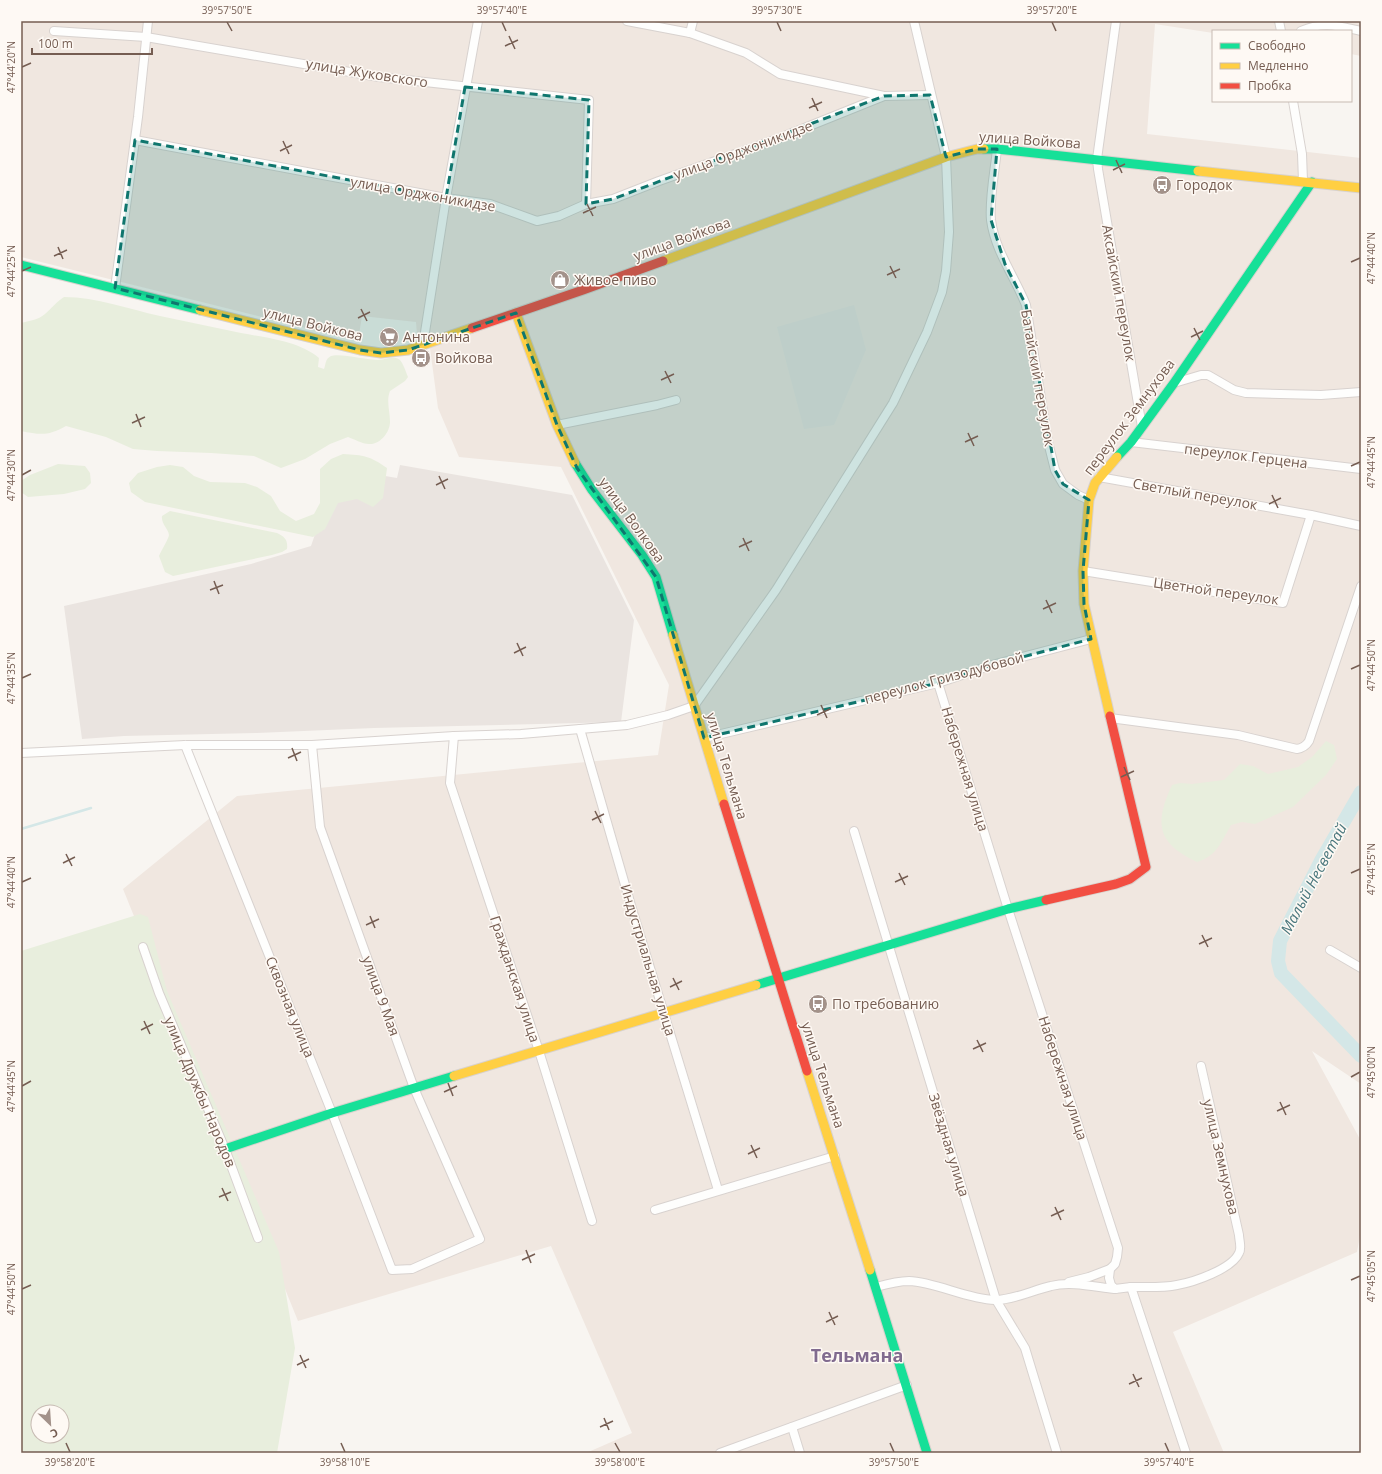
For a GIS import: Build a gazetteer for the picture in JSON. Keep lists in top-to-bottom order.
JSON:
{
  "streets": {
    "street": [
      "улица Жуковского",
      "улица Войкова",
      "улица Орджоникидзе",
      "Аксайский переулок",
      "Батайский переулок",
      "переулок Земнухова",
      "переулок Герцена",
      "Светлый переулок",
      "улица Волкова",
      "Цветной переулок",
      "переулок Гризодубовой",
      "улица Тельмана",
      "Набережная улица",
      "Индустриальная улица",
      "Гражданская улица",
      "улица 9 Мая",
      "Сквозная улица",
      "улица Дружбы Народов",
      "Звёздная улица",
      "улица Земнухова"
    ]
  },
  "crossings": [
    ["улица Жуковского", "улица Орджоникидзе"],
    ["улица Войкова", "Аксайский переулок"],
    ["улица Войкова", "Батайский переулок"],
    ["улица Войкова", "переулок Земнухова"],
    ["улица Войкова", "улица Волкова"],
    ["Аксайский переулок", "переулок Земнухова"],
    ["Батайский переулок", "переулок Земнухова"],
    ["переулок Земнухова", "переулок Герцена"],
    ["переулок Земнухова", "Светлый переулок"],
    ["переулок Земнухова", "Цветной переулок"],
    ["переулок Земнухова", "переулок Гризодубовой"],
    ["переулок Земнухова", "Набережная улица"],
    ["Светлый переулок", "Цветной переулок"],
    ["улица Волкова", "улица Тельмана"],
    ["переулок Гризодубовой", "улица Тельмана"],
    ["переулок Гризодубовой", "Набережная улица"],
    ["улица 9 Мая", "Сквозная улица"]
  ],
  "districts": ["Тельмана"],
  "water": ["Малый Несветай"],
  "places": {
    "bus stop": ["Городок", "Войкова", "По требованию"],
    "shop": ["Живое пиво"],
    "supermarket": ["Антонина"]
  },
  "legend": ["Свободно", "Медленно", "Пробка"],
  "scale_bar": "100 m",
  "north": "bottom right",
  "coordinates": [
    "39°57'50\"E",
    "39°57'40\"E",
    "39°57'30\"E",
    "39°57'20\"E",
    "47°44'20\"N",
    "47°44'40\"N",
    "47°44'25\"N",
    "47°44'45\"N",
    "47°44'30\"N",
    "47°44'50\"N",
    "47°44'35\"N",
    "47°44'55\"N",
    "47°45'00\"N",
    "47°45'05\"N",
    "39°58'20\"E",
    "39°58'10\"E",
    "39°58'00\"E"
  ]
}
